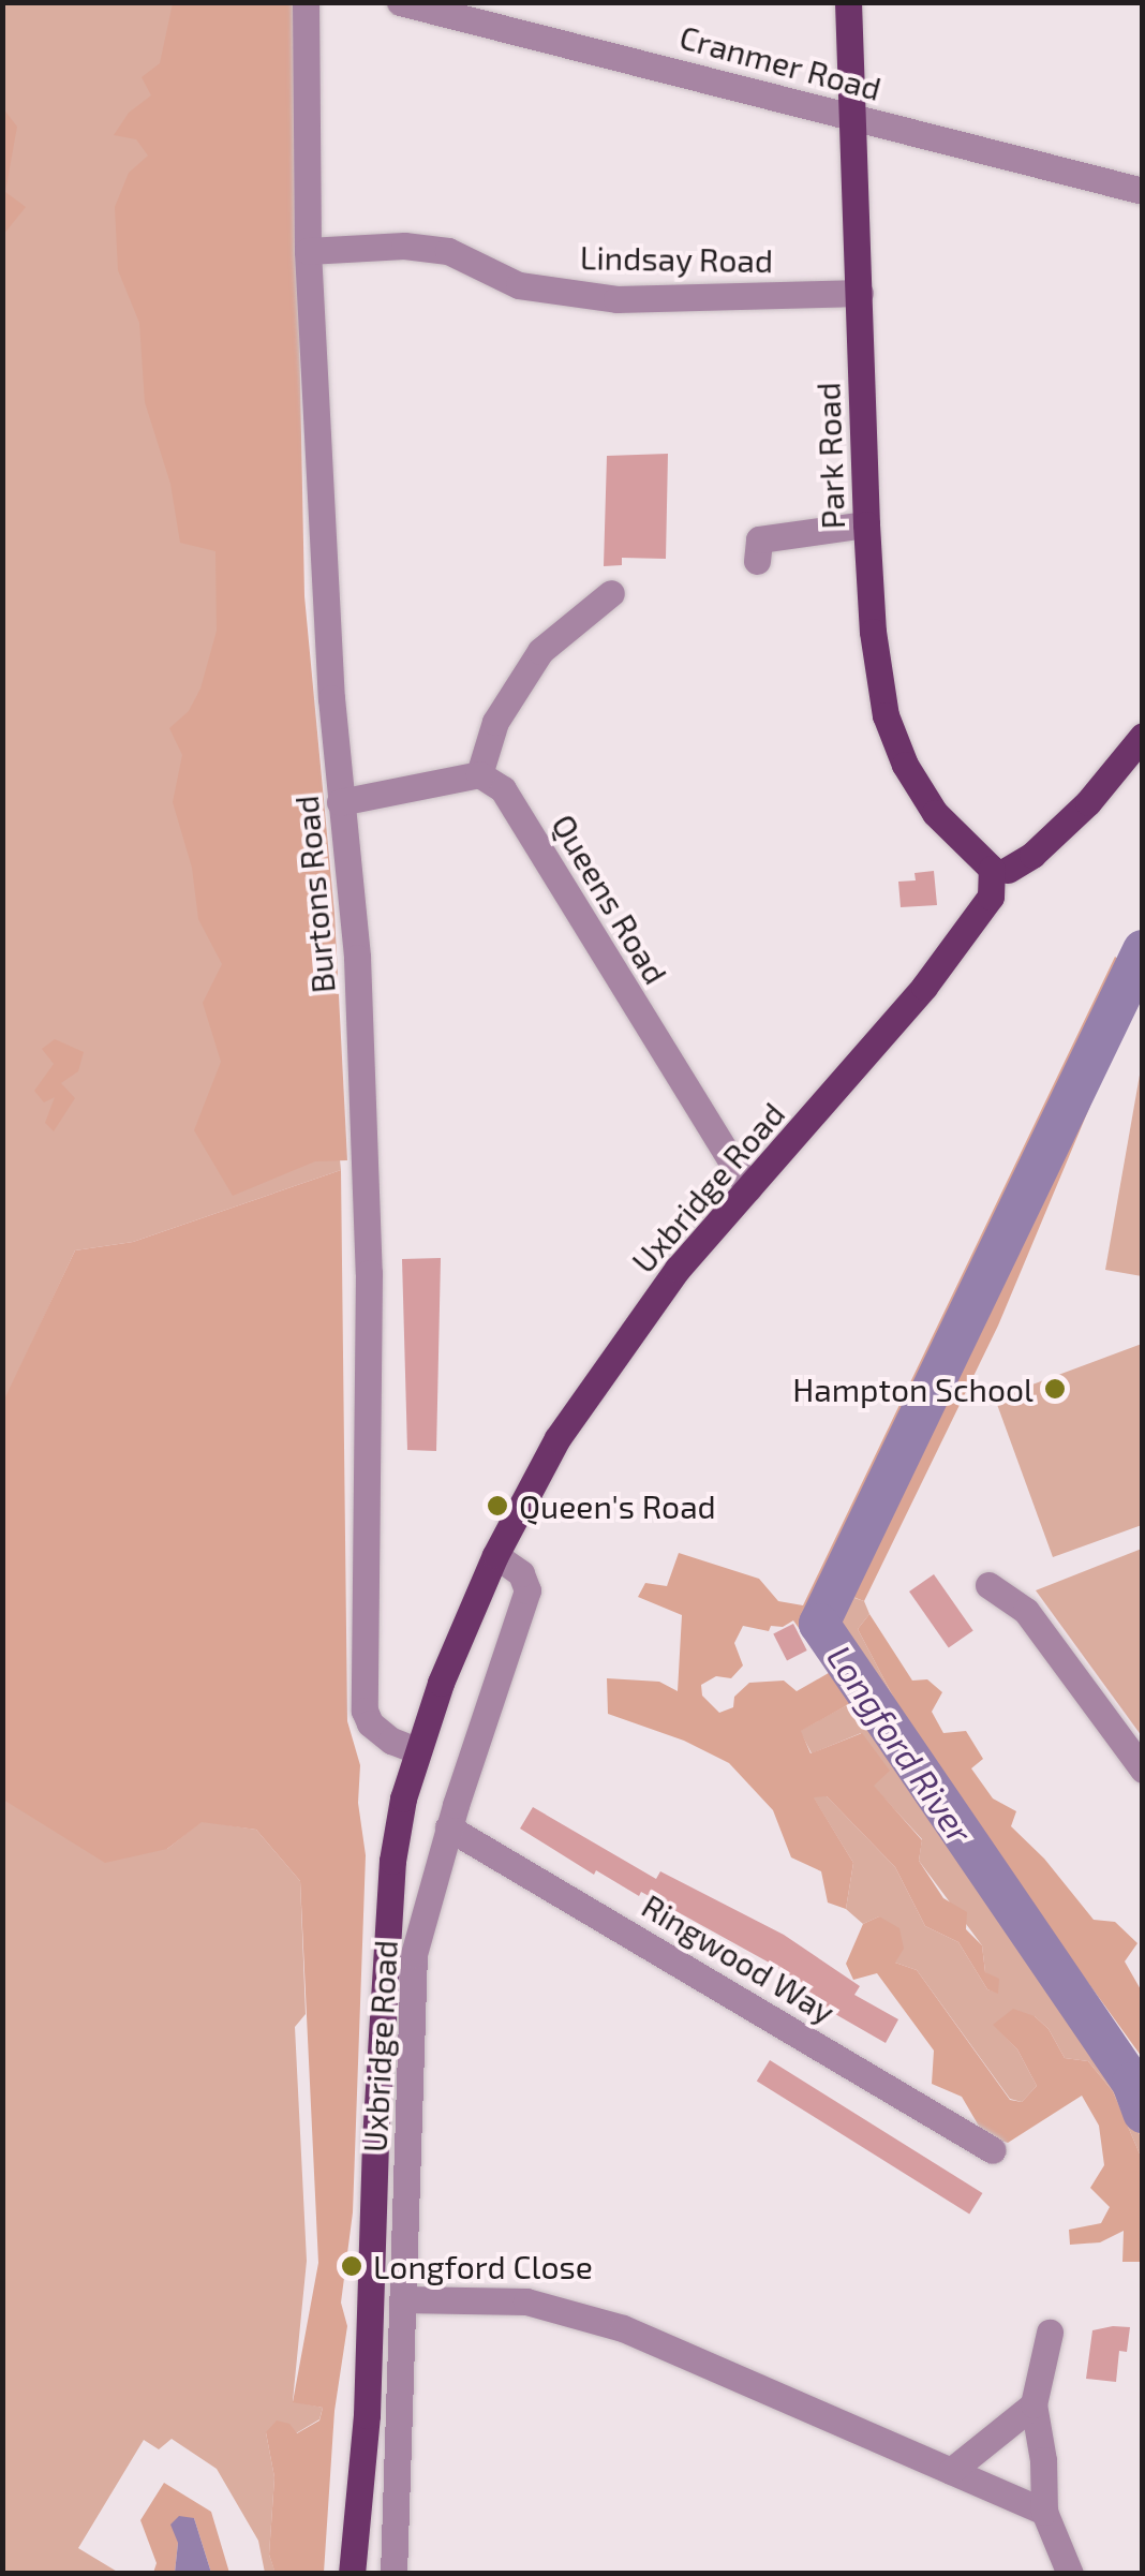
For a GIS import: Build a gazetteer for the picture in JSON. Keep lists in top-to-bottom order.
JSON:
{
  "streets": {
    "main road": ["Park Road", "Uxbridge Road"],
    "street": [
      "Cranmer Road",
      "Lindsay Road",
      "Burtons Road",
      "Queens Road",
      "Ringwood Way"
    ]
  },
  "crossings": [
    ["Cranmer Road", "Park Road"],
    ["Lindsay Road", "Park Road"],
    ["Lindsay Road", "Burtons Road"],
    ["Park Road", "Uxbridge Road"],
    ["Burtons Road", "Uxbridge Road"],
    ["Queens Road", "Uxbridge Road"],
    ["Uxbridge Road", "Ringwood Way"]
  ],
  "water": ["Longford River"],
  "places": ["Hampton School", "Queen's Road", "Longford Close"]
}
